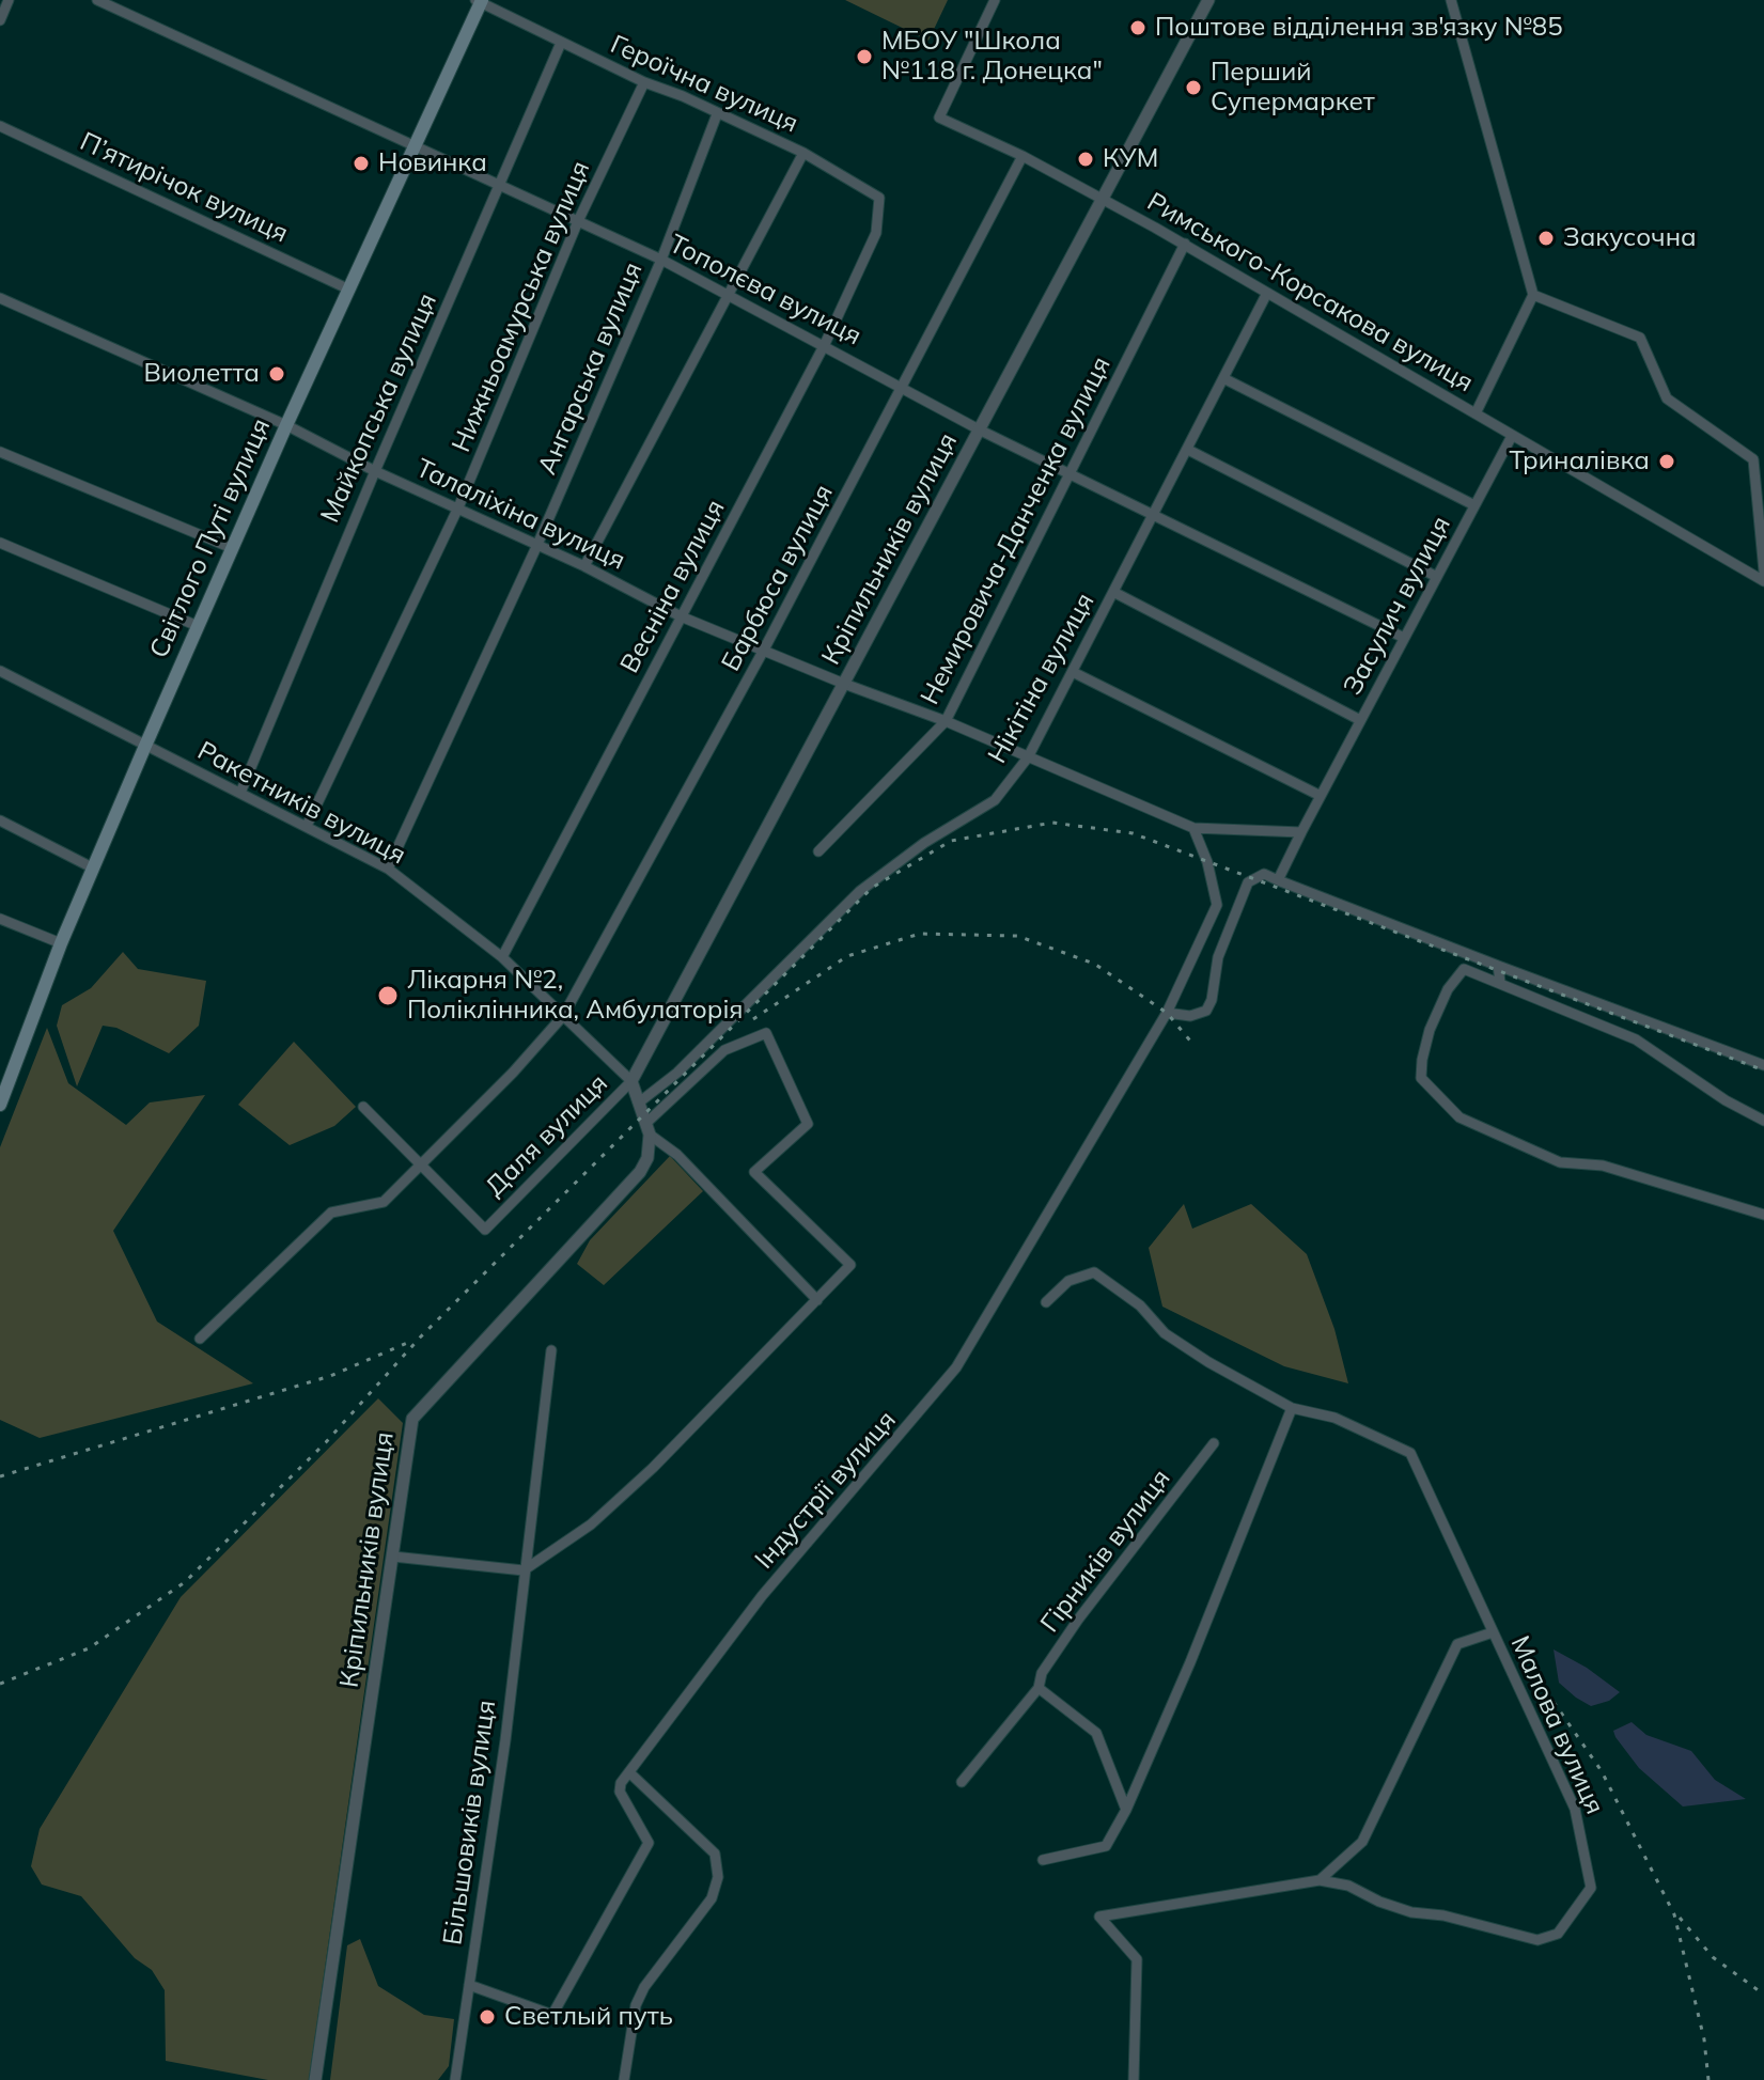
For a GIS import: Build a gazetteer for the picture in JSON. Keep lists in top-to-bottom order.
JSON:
{
  "streets": {
    "main road": ["Світлого Путі вулиця"],
    "street": [
      "Героїчна вулиця",
      "П’ятирічок вулиця",
      "Тополєва вулиця",
      "Римського-Корсакова вулиця",
      "Нижньоамурська вулиця",
      "Ангарська вулиця",
      "Майкопська вулиця",
      "Талаліхіна вулиця",
      "Немировича-Данченка вулиця",
      "Кріпильників вулиця",
      "Барбюса вулиця",
      "Весніна вулиця",
      "Засулич вулиця",
      "Нікітіна вулиця",
      "Ракетників вулиця",
      "Даля вулиця",
      "Індустрії вулиця",
      "Гірників вулиця",
      "Малова вулиця",
      "Більшовиків вулиця"
    ]
  },
  "crossings": [
    ["Героїчна вулиця", "Нижньоамурська вулиця"],
    ["Героїчна вулиця", "Ангарська вулиця"],
    ["Героїчна вулиця", "Майкопська вулиця"],
    ["Героїчна вулиця", "Світлого Путі вулиця"],
    ["Героїчна вулиця", "Весніна вулиця"],
    ["П’ятирічок вулиця", "Світлого Путі вулиця"],
    ["Тополєва вулиця", "Нижньоамурська вулиця"],
    ["Тополєва вулиця", "Ангарська вулиця"],
    ["Тополєва вулиця", "Майкопська вулиця"],
    ["Тополєва вулиця", "Немировича-Данченка вулиця"],
    ["Тополєва вулиця", "Світлого Путі вулиця"],
    ["Тополєва вулиця", "Кріпильників вулиця"],
    ["Тополєва вулиця", "Барбюса вулиця"],
    ["Тополєва вулиця", "Весніна вулиця"],
    ["Тополєва вулиця", "Засулич вулиця"],
    ["Тополєва вулиця", "Нікітіна вулиця"],
    ["Римського-Корсакова вулиця", "Немировича-Данченка вулиця"],
    ["Римського-Корсакова вулиця", "Кріпильників вулиця"],
    ["Римського-Корсакова вулиця", "Барбюса вулиця"],
    ["Римського-Корсакова вулиця", "Засулич вулиця"],
    ["Римського-Корсакова вулиця", "Нікітіна вулиця"],
    ["Нижньоамурська вулиця", "Талаліхіна вулиця"],
    ["Нижньоамурська вулиця", "Ракетників вулиця"],
    ["Ангарська вулиця", "Талаліхіна вулиця"],
    ["Ангарська вулиця", "Ракетників вулиця"],
    ["Майкопська вулиця", "Талаліхіна вулиця"],
    ["Майкопська вулиця", "Ракетників вулиця"],
    ["Талаліхіна вулиця", "Немировича-Данченка вулиця"],
    ["Талаліхіна вулиця", "Світлого Путі вулиця"],
    ["Талаліхіна вулиця", "Кріпильників вулиця"],
    ["Талаліхіна вулиця", "Барбюса вулиця"],
    ["Талаліхіна вулиця", "Весніна вулиця"],
    ["Талаліхіна вулиця", "Нікітіна вулиця"],
    ["Талаліхіна вулиця", "Індустрії вулиця"],
    ["Світлого Путі вулиця", "Ракетників вулиця"],
    ["Кріпильників вулиця", "Ракетників вулиця"],
    ["Кріпильників вулиця", "Даля вулиця"],
    ["Барбюса вулиця", "Ракетників вулиця"],
    ["Весніна вулиця", "Ракетників вулиця"],
    ["Ракетників вулиця", "Даля вулиця"]
  ],
  "places": [
    "Поштове відділення зв'язку №85",
    "МБОУ \"Школа №118 г. Донецка\"",
    "Перший Супермаркет",
    "КУМ",
    "Новинка",
    "Закусочна",
    "Виолетта",
    "Триналівка",
    "Лікарня №2, Поліклінника, Амбулаторія",
    "Светлый путь"
  ]
}
